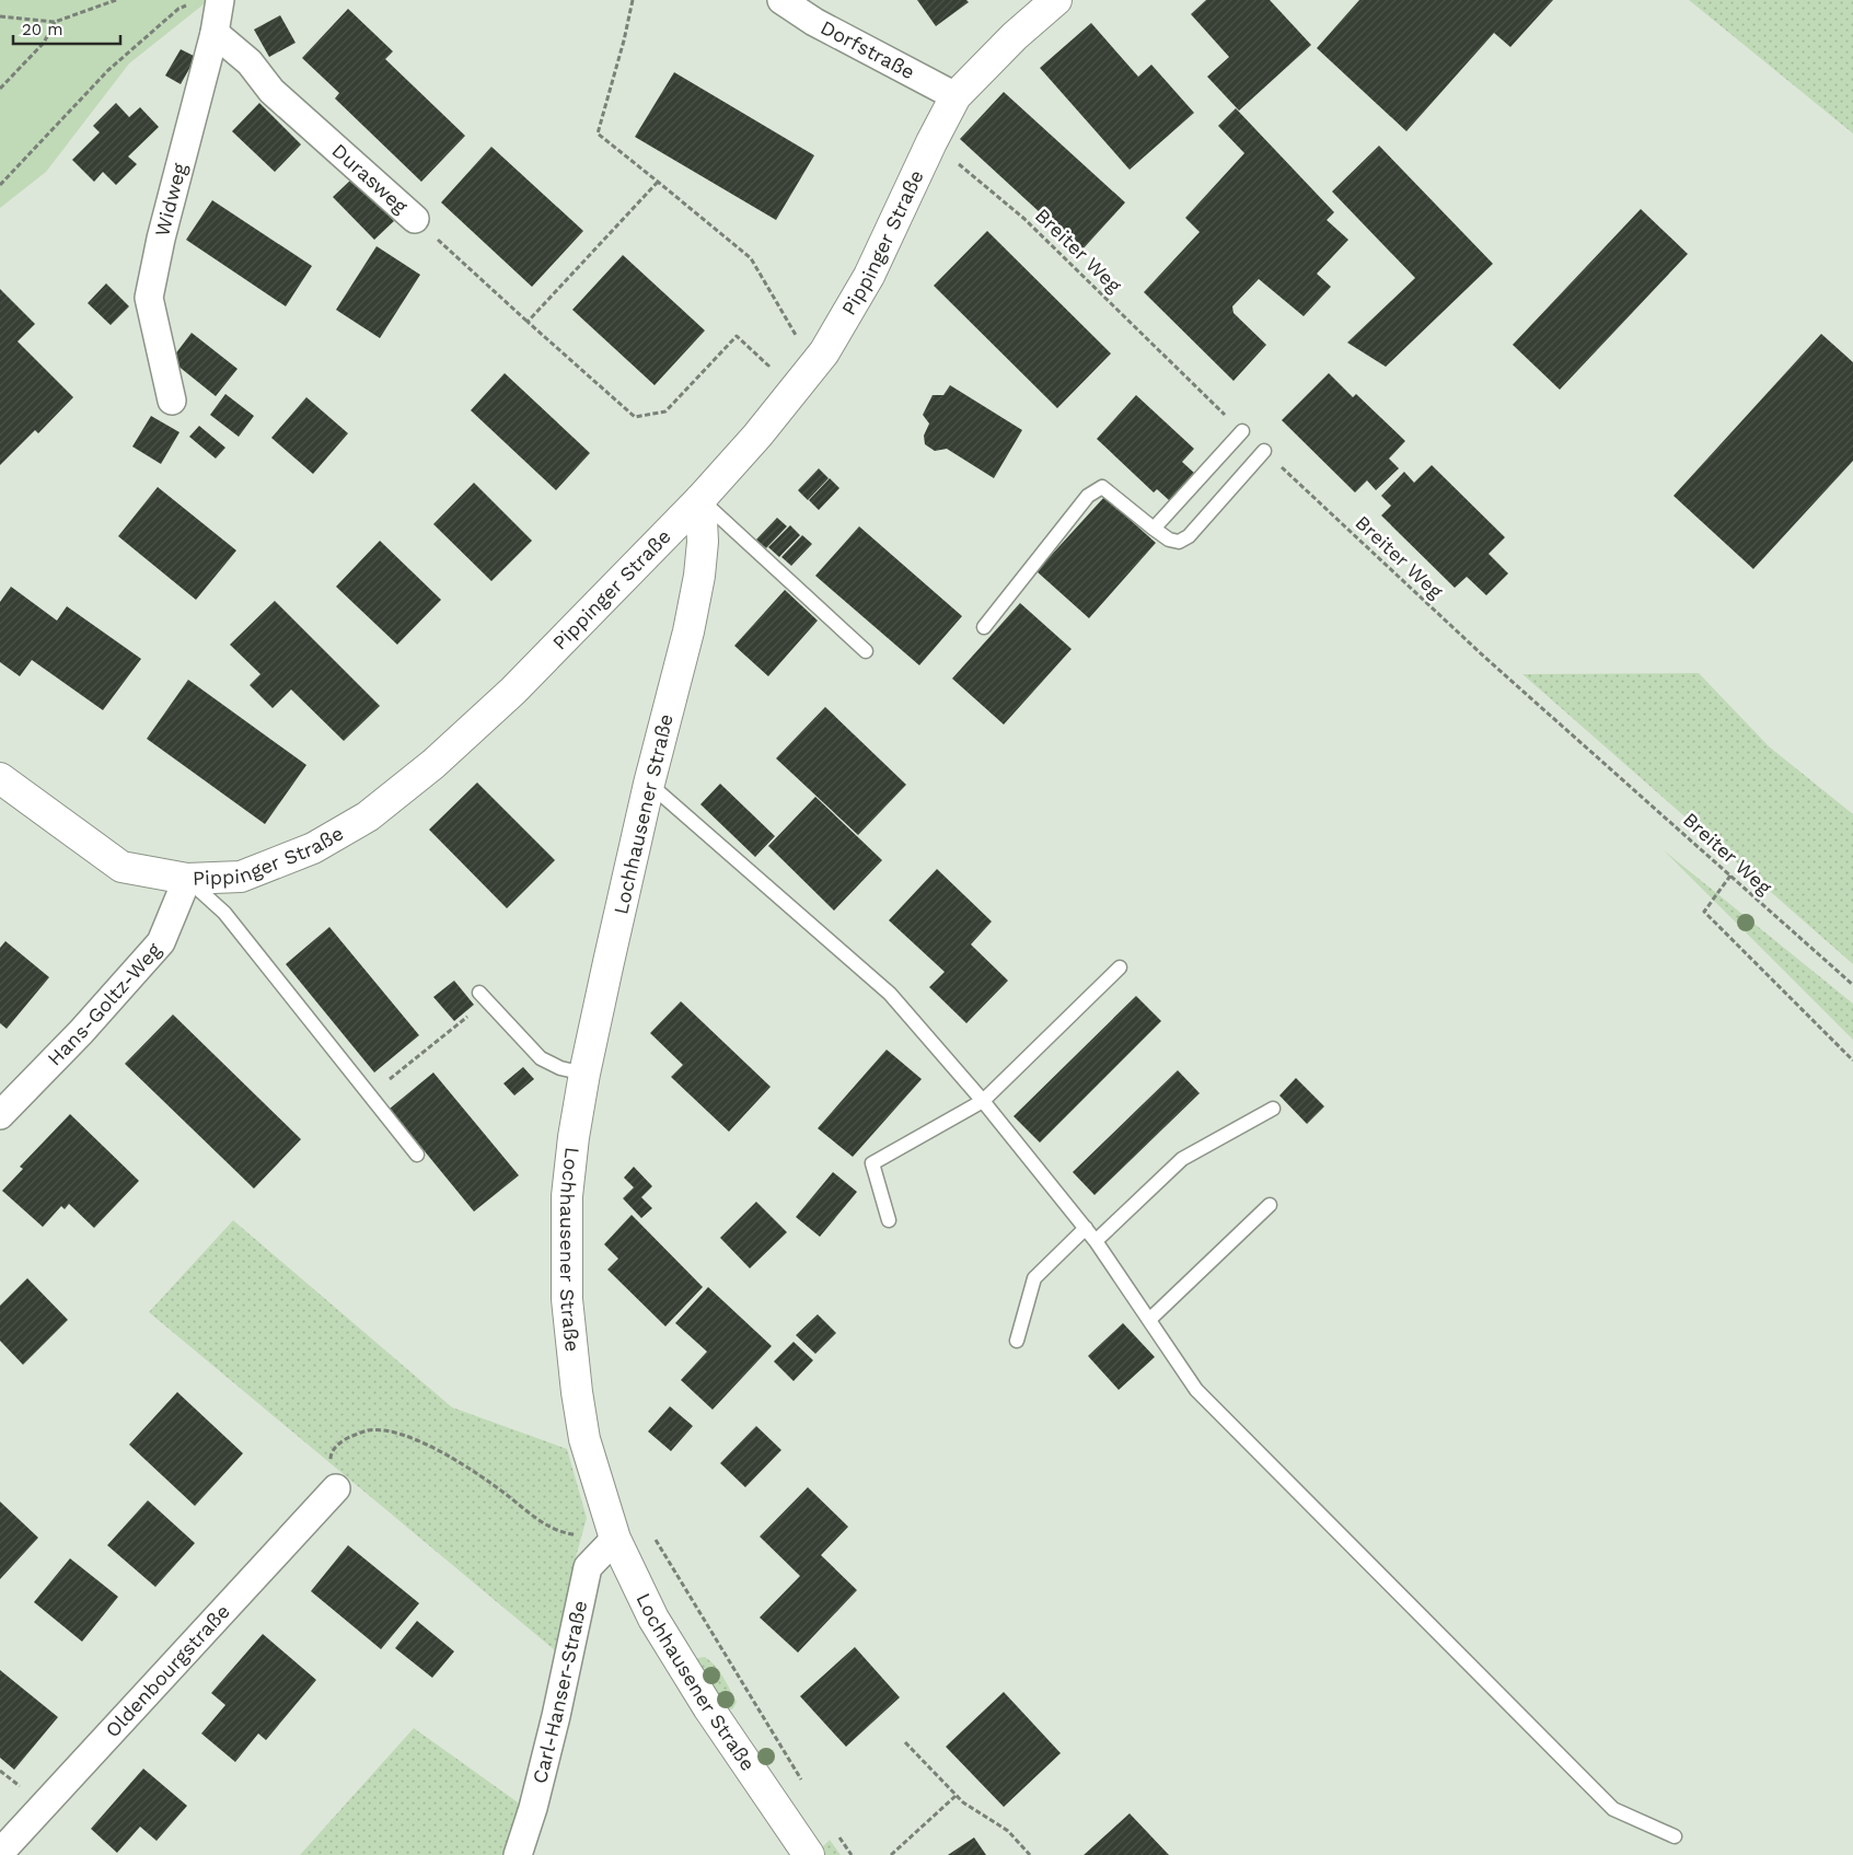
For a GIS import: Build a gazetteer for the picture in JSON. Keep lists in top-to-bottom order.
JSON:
{
  "streets": {
    "main road": ["Pippinger Straße", "Lochhausener Straße"],
    "street": [
      "Dorfstraße",
      "Durasweg",
      "Widweg",
      "Hans-Goltz-Weg",
      "Oldenbourgstraße",
      "Carl-Hanser-Straße"
    ],
    "path": ["Breiter Weg"]
  },
  "crossings": [
    ["Dorfstraße", "Pippinger Straße"],
    ["Durasweg", "Widweg"],
    ["Pippinger Straße", "Breiter Weg"],
    ["Pippinger Straße", "Lochhausener Straße"],
    ["Pippinger Straße", "Hans-Goltz-Weg"],
    ["Lochhausener Straße", "Carl-Hanser-Straße"]
  ],
  "scale_bar": "20 m"
}
